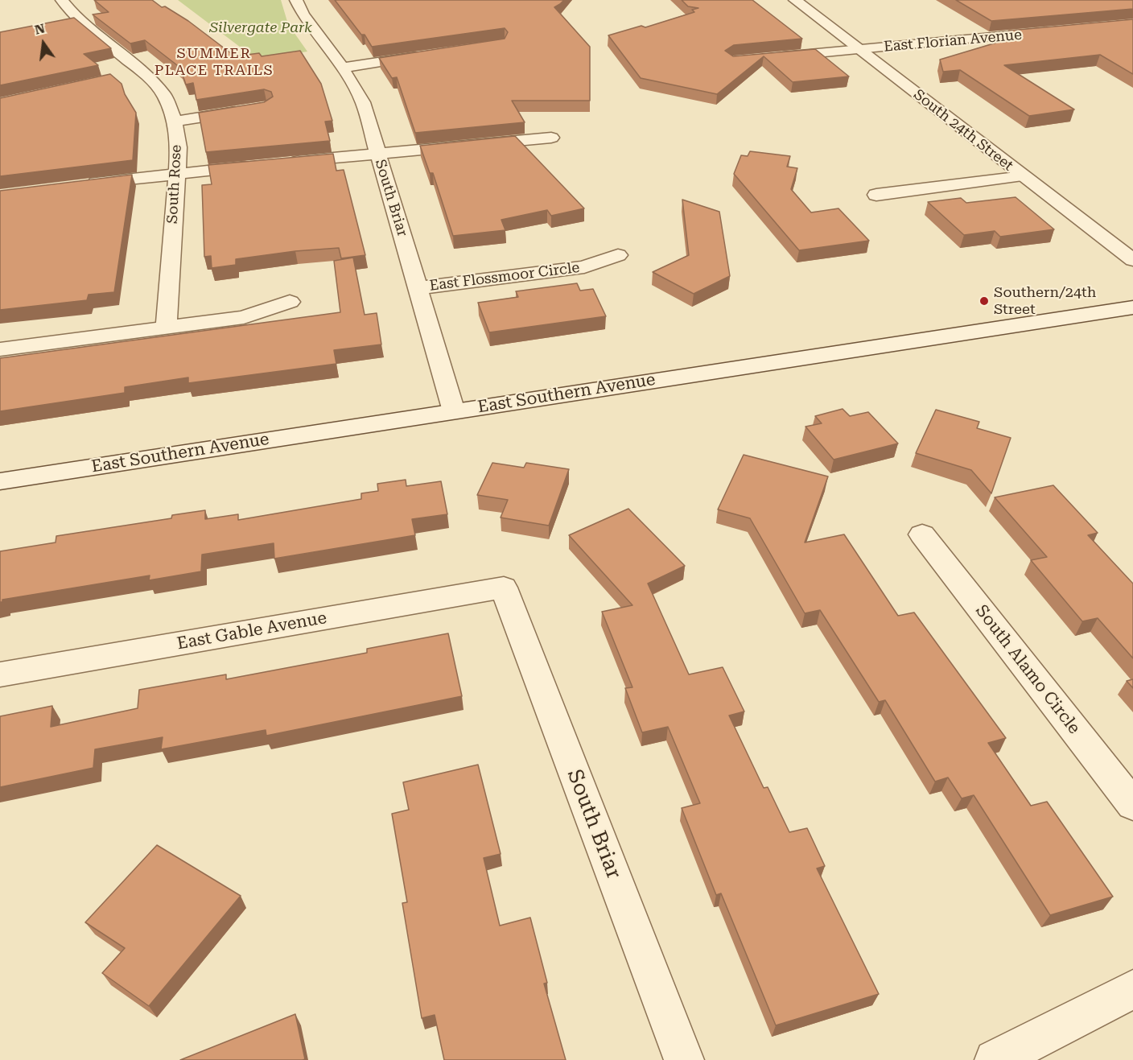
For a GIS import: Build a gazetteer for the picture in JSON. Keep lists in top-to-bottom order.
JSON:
{
  "streets": {
    "street": [
      "East Florian Avenue",
      "South 24th Street",
      "South Rose",
      "South Briar",
      "East Flossmoor Circle",
      "East Southern Avenue",
      "East Gable Avenue",
      "South Alamo Circle"
    ]
  },
  "crossings": [
    ["East Florian Avenue", "South 24th Street"],
    ["South Briar", "East Flossmoor Circle"],
    ["South Briar", "East Southern Avenue"],
    ["South Briar", "East Gable Avenue"]
  ],
  "districts": ["SUMMER PLACE TRAILS"],
  "parks": ["Silvergate Park"],
  "places": ["Southern/24th Street"],
  "north": "top"
}
